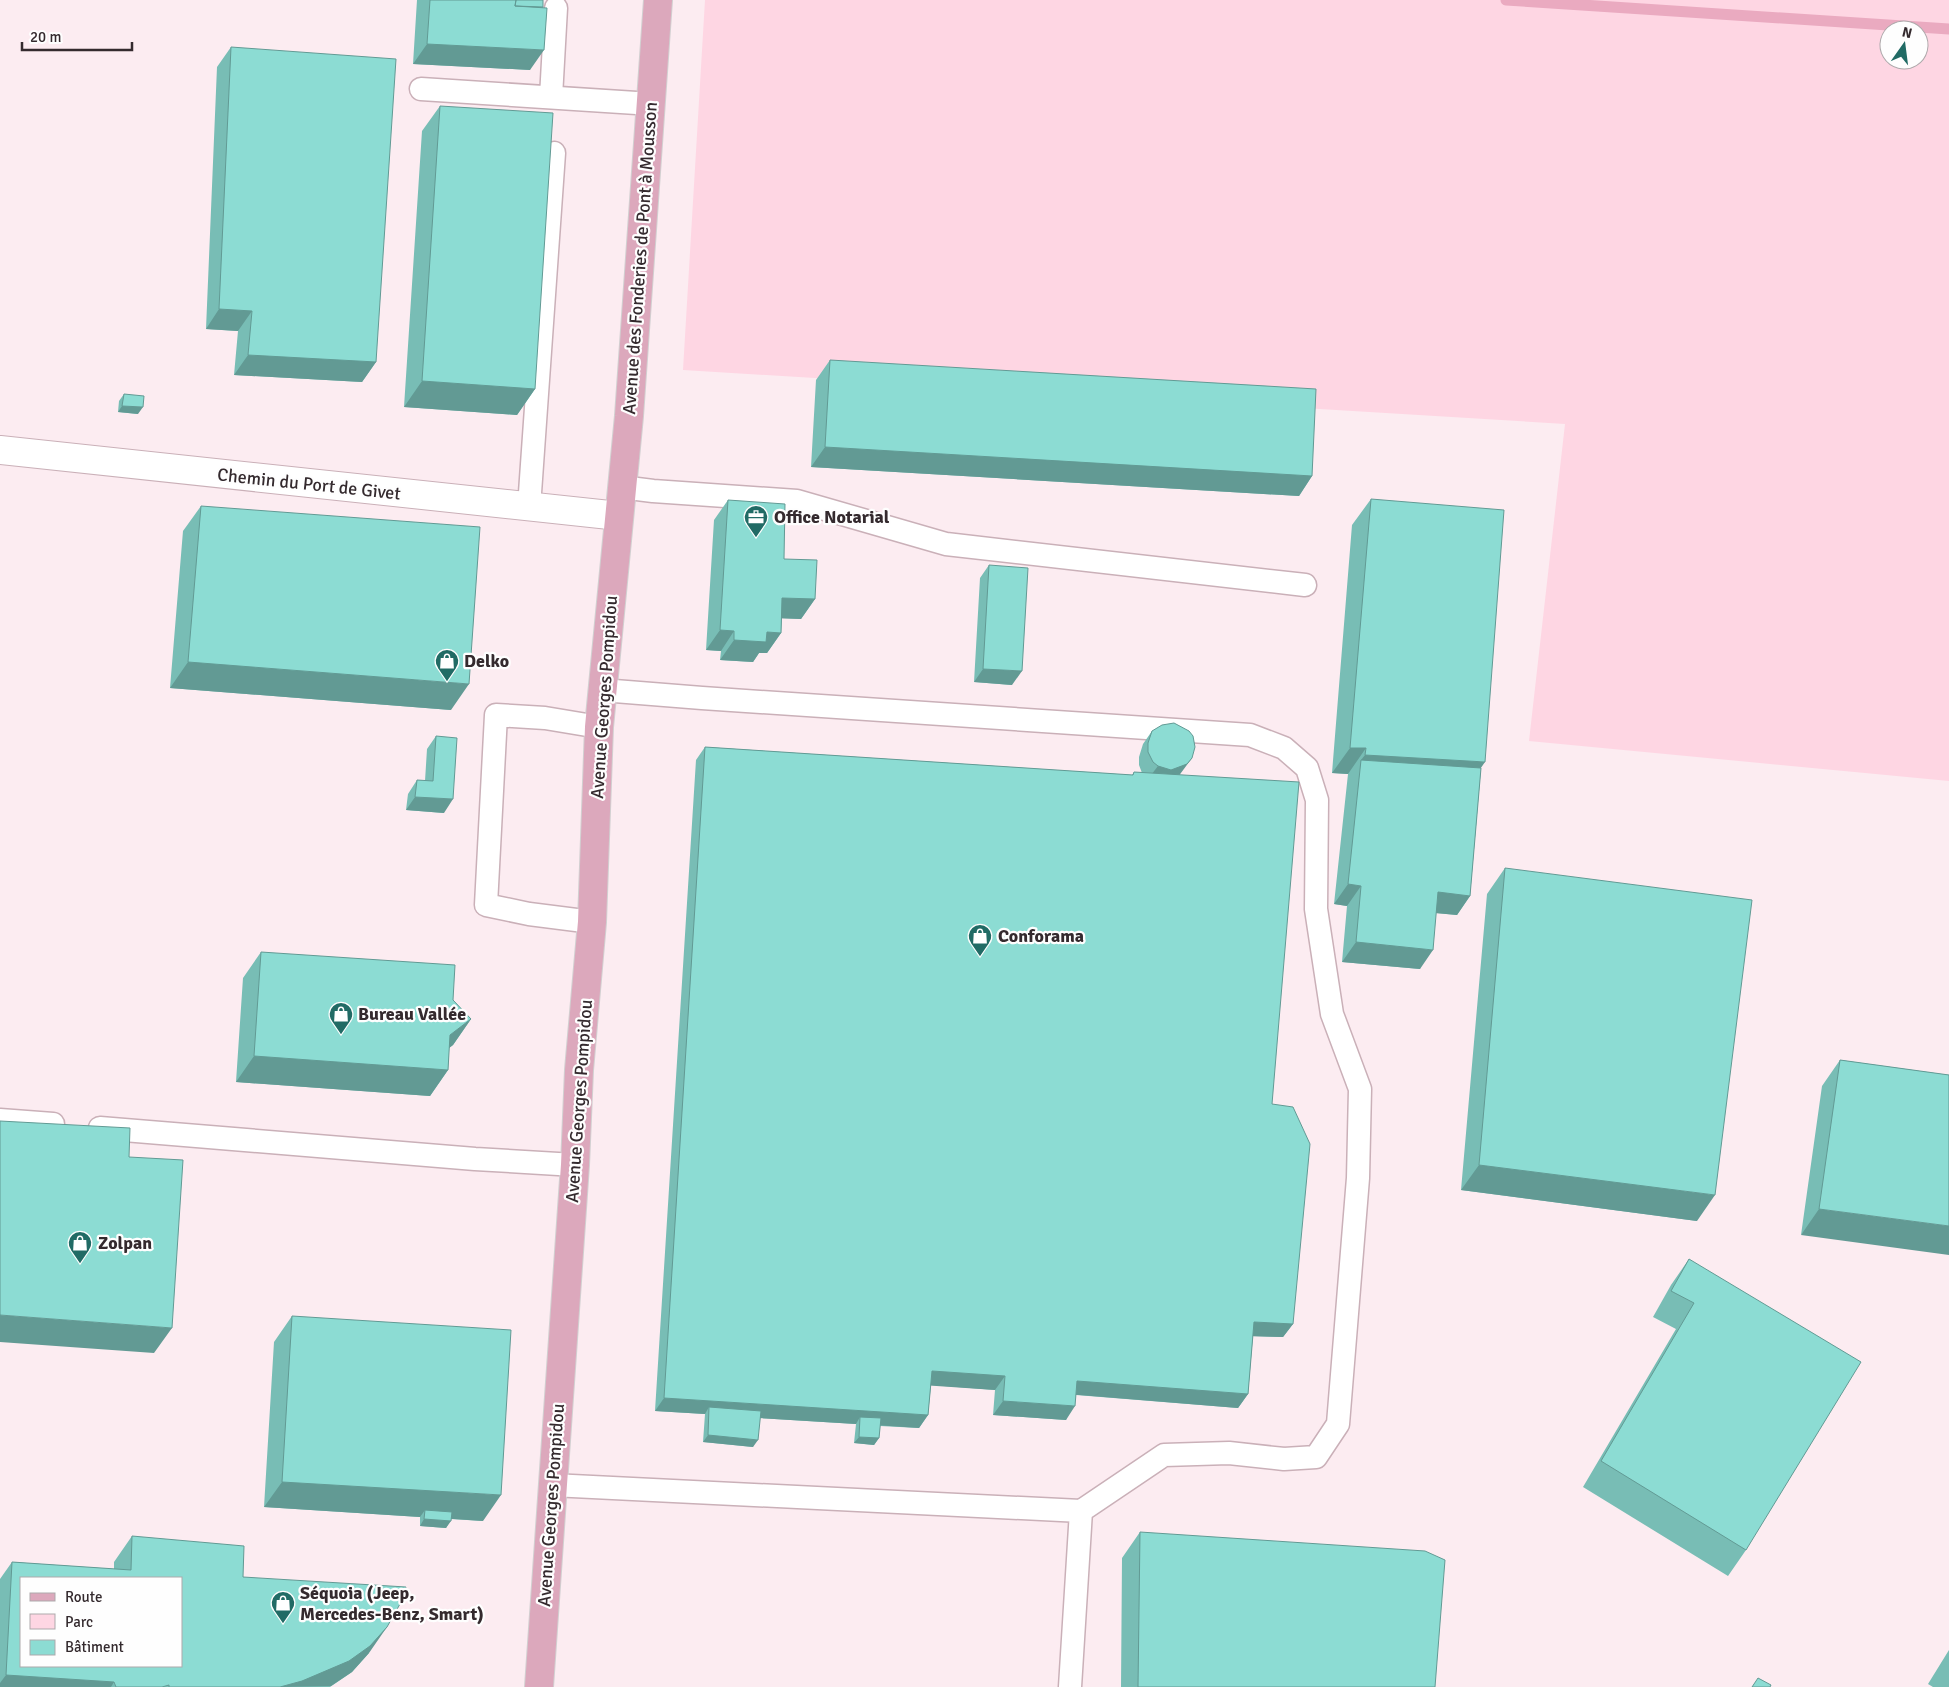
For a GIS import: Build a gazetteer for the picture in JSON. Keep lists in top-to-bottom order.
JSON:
{
  "streets": {
    "main road": ["Avenue des Fonderies de Pont à Mousson", "Avenue Georges Pompidou"],
    "street": ["Chemin du Port de Givet"]
  },
  "crossings": [
    ["Avenue des Fonderies de Pont à Mousson", "Chemin du Port de Givet"],
    ["Avenue des Fonderies de Pont à Mousson", "Avenue Georges Pompidou"],
    ["Chemin du Port de Givet", "Avenue Georges Pompidou"]
  ],
  "places": {
    "office": ["Office Notarial"],
    "shop": [
      "Delko",
      "Conforama",
      "Bureau Vallée",
      "Zolpan",
      "Séquoia (Jeep, Mercedes-Benz, Smart)"
    ]
  },
  "legend": ["Route", "Parc", "Bâtiment"],
  "scale_bar": "20 m",
  "north": "top"
}
